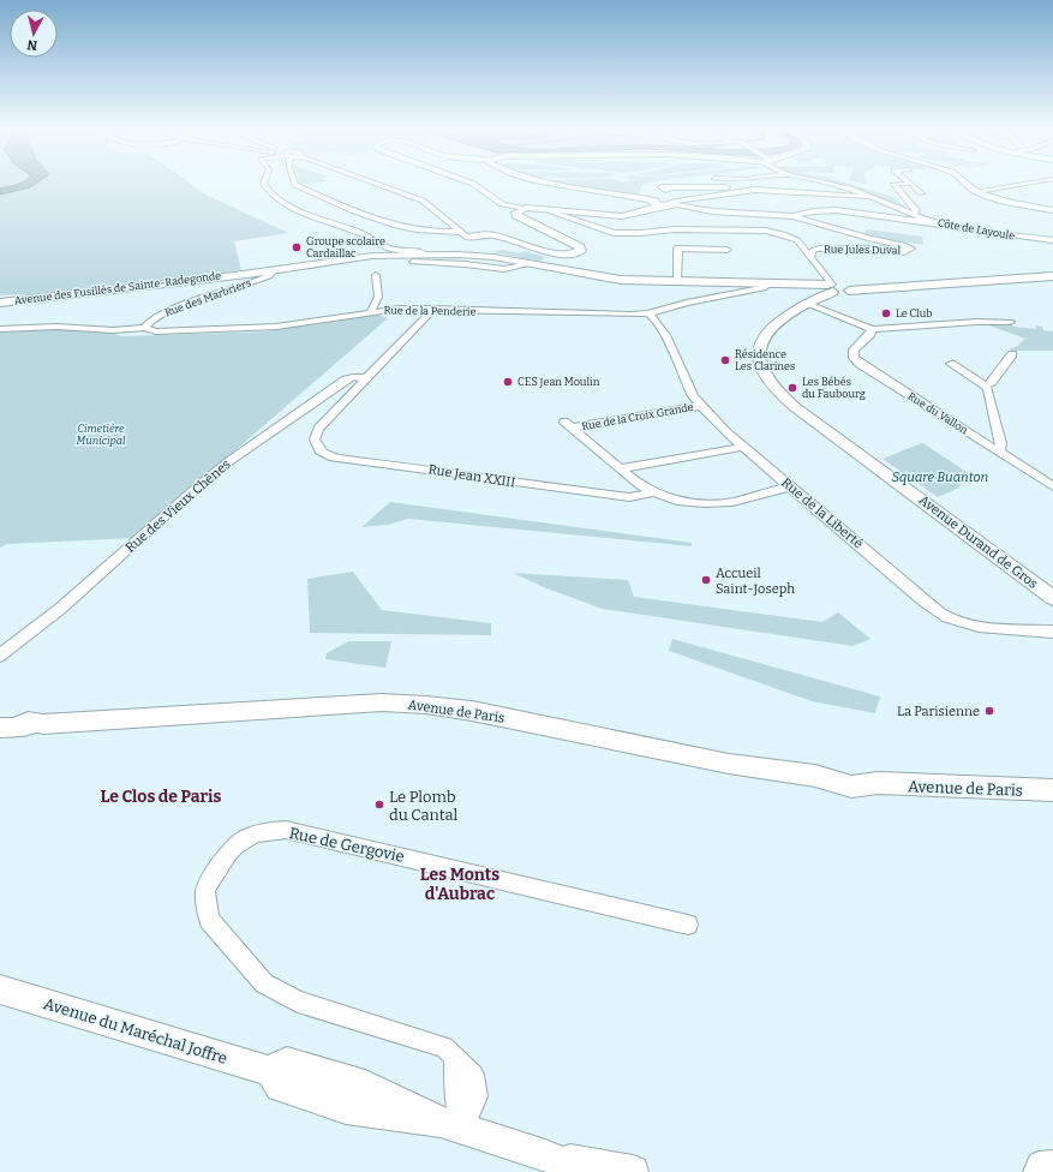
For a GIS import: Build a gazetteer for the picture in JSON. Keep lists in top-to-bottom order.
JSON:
{
  "streets": {
    "street": [
      "Côte de Layoule",
      "Rue Jules Duval",
      "Avenue des Fusillés de Sainte-Radegonde",
      "Rue des Marbriers",
      "Rue de la Penderie",
      "Rue du Vallon",
      "Rue de la Croix Grande",
      "Rue Jean XXIII",
      "Rue des Vieux Chênes",
      "Rue de la Liberté",
      "Avenue Durand de Gros",
      "Avenue de Paris",
      "Rue de Gergovie",
      "Avenue du Maréchal Joffre"
    ]
  },
  "crossings": [
    ["Avenue des Fusillés de Sainte-Radegonde", "Rue des Marbriers"],
    ["Avenue des Fusillés de Sainte-Radegonde", "Rue de la Penderie"],
    ["Avenue des Fusillés de Sainte-Radegonde", "Avenue Durand de Gros"],
    ["Rue des Marbriers", "Rue de la Penderie"],
    ["Rue de la Penderie", "Rue Jean XXIII"],
    ["Rue de la Penderie", "Rue de la Liberté"],
    ["Rue de la Croix Grande", "Rue de la Liberté"],
    ["Rue Jean XXIII", "Rue des Vieux Chênes"],
    ["Rue de Gergovie", "Avenue du Maréchal Joffre"]
  ],
  "districts": ["Le Clos de Paris", "Les Monts d'Aubrac"],
  "parks": ["Cimetière Municipal", "Square Buanton"],
  "places": [
    "Groupe scolaire Cardaillac",
    "Le Club",
    "Résidence Les Clarines",
    "CES Jean Moulin",
    "Les Bébés du Faubourg",
    "Accueil Saint-Joseph",
    "La Parisienne",
    "Le Plomb du Cantal"
  ],
  "north": "bottom"
}
